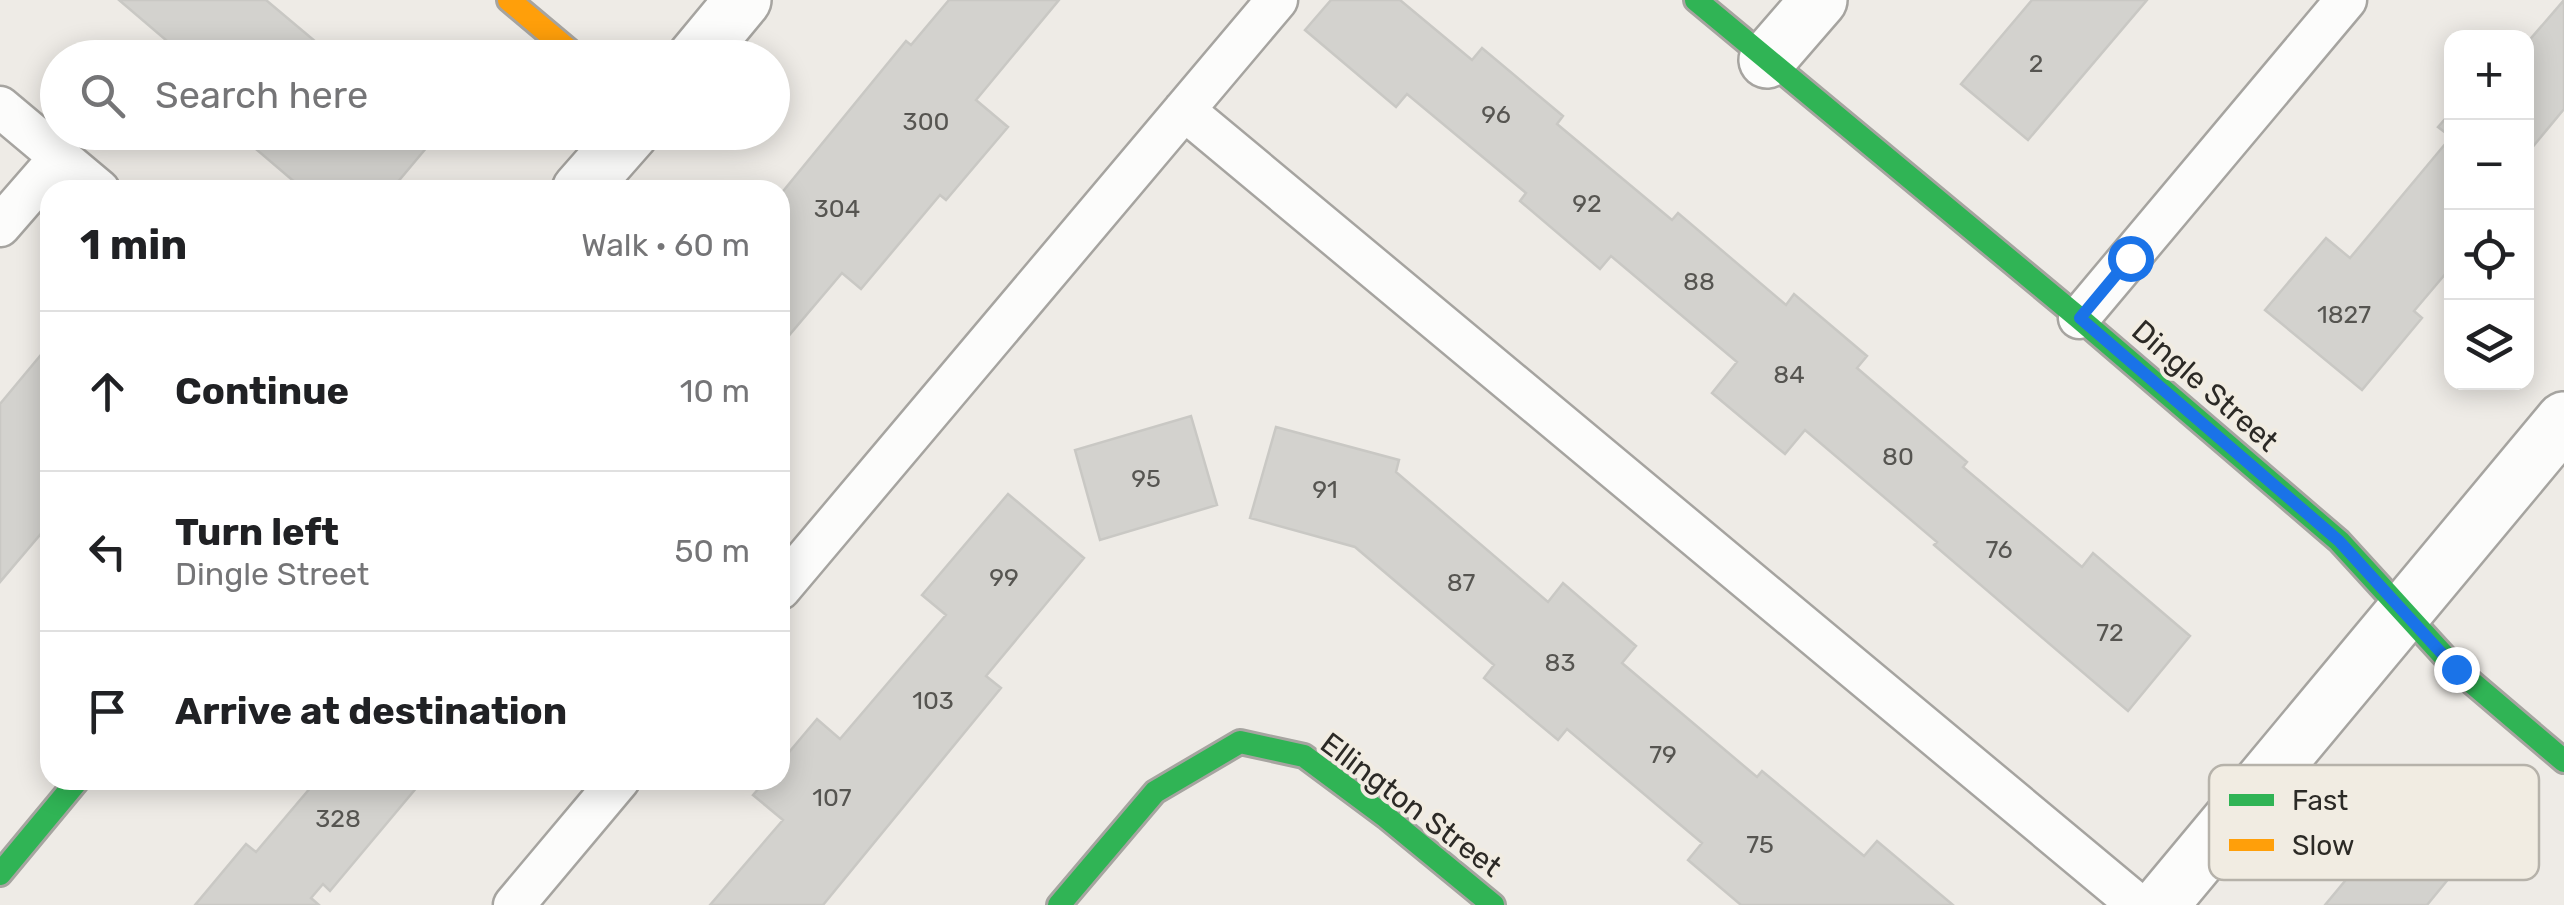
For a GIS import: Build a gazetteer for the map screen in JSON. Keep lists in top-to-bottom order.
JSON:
{
  "streets": {
    "street": ["Dingle Street", "Ellington Street"]
  },
  "house_numbers": [
    "2",
    "96",
    "300",
    "92",
    "304",
    "88",
    "1827",
    "84",
    "80",
    "95",
    "91",
    "76",
    "99",
    "87",
    "72",
    "83",
    "103",
    "79",
    "107",
    "328",
    "75"
  ],
  "legend": ["Fast", "Slow"],
  "page": {
    "map_buttons": ["+", "−"],
    "search": "Search here",
    "heading": ["1 min", "Walk · 60 m"],
    "list": [
      ["Continue", "10 m"],
      ["Turn left", "Dingle Street", "50 m"],
      "Arrive at destination"
    ]
  }
}
